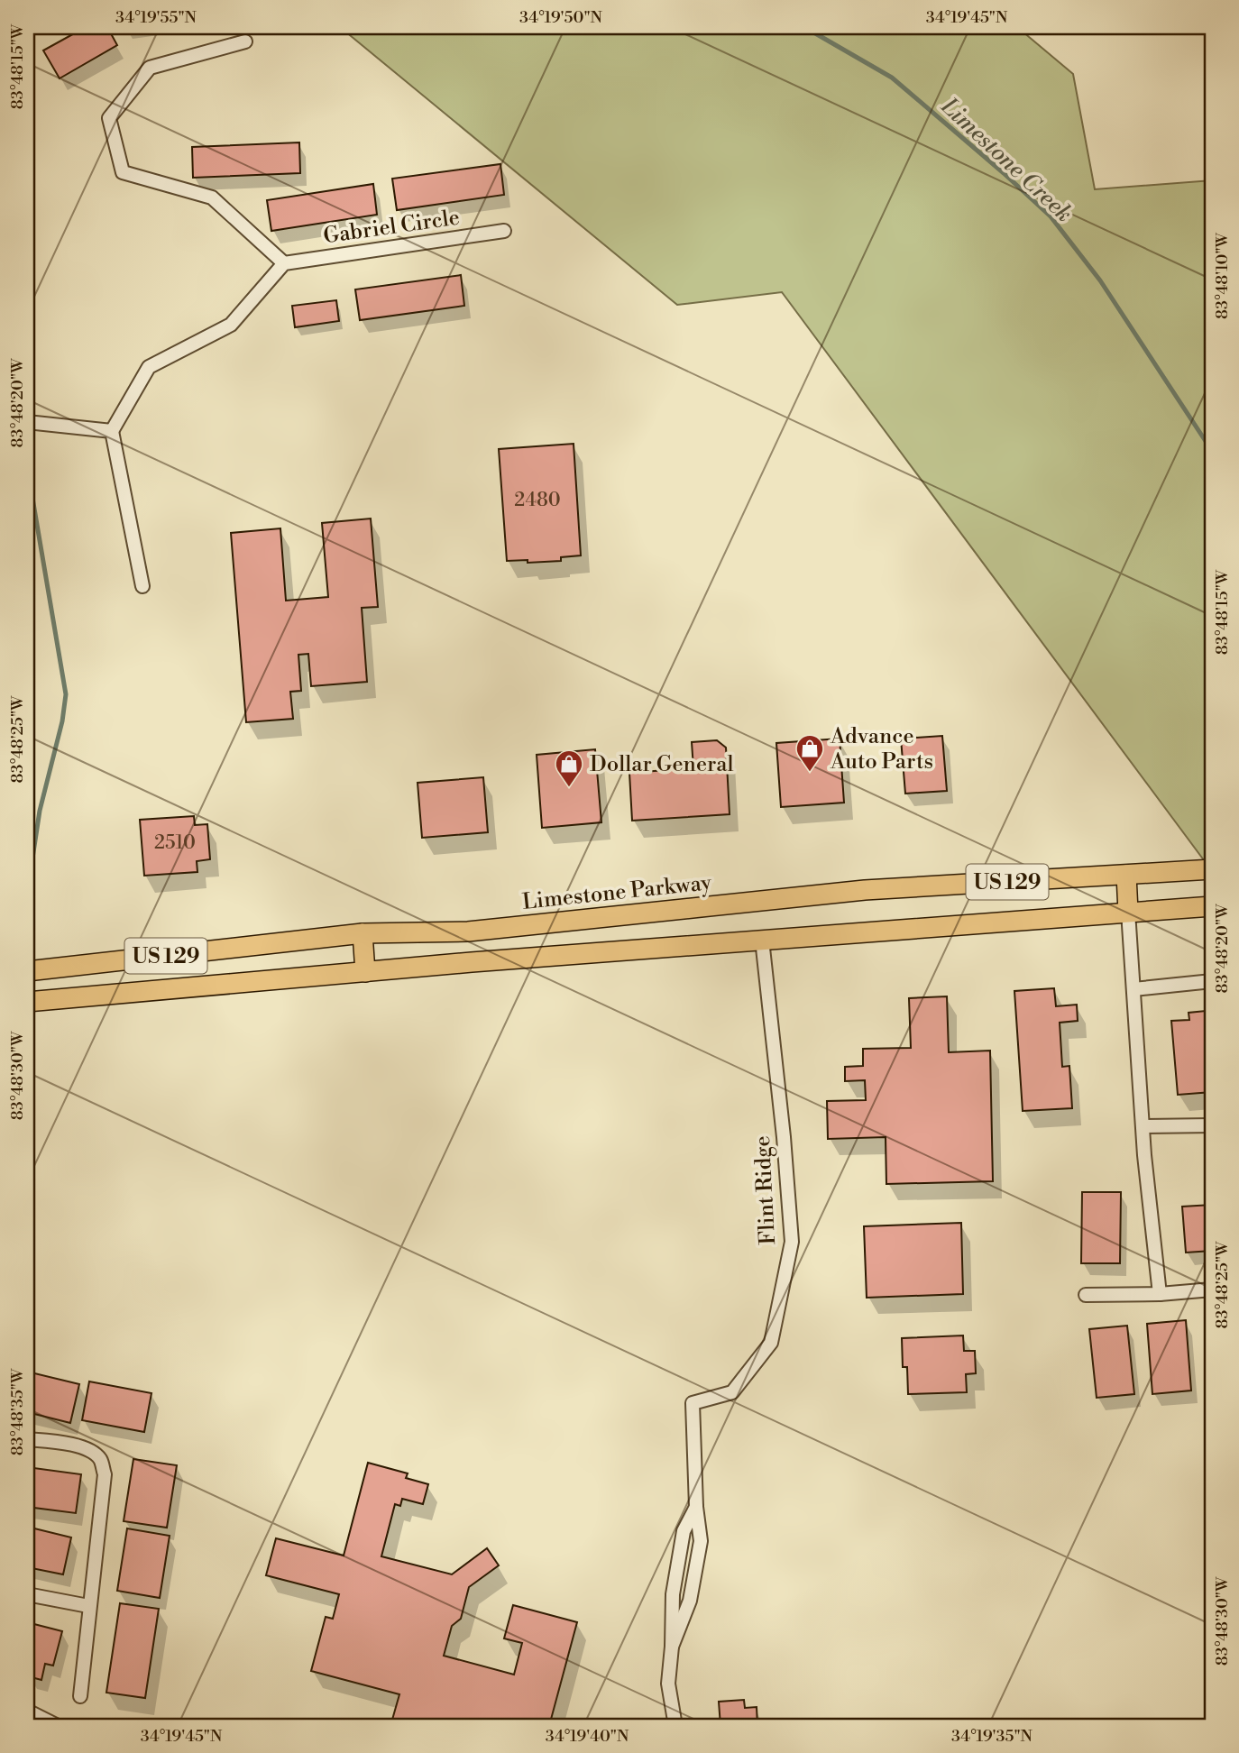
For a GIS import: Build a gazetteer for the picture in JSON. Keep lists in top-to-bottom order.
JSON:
{
  "streets": {
    "main road": ["US 129", "Limestone Parkway"],
    "street": ["Gabriel Circle", "Flint Ridge"]
  },
  "crossings": [
    ["US 129", "Flint Ridge"]
  ],
  "water": ["Limestone Creek"],
  "places": {
    "shop": ["Advance Auto Parts", "Dollar General"]
  },
  "house_numbers": ["2480", "2510"],
  "coordinates": [
    "34°19'55\"N",
    "34°19'50\"N",
    "34°19'45\"N",
    "83°48'15\"W",
    "83°48'10\"W",
    "83°48'20\"W",
    "83°48'25\"W",
    "83°48'30\"W",
    "83°48'35\"W",
    "34°19'40\"N",
    "34°19'35\"N"
  ]
}
